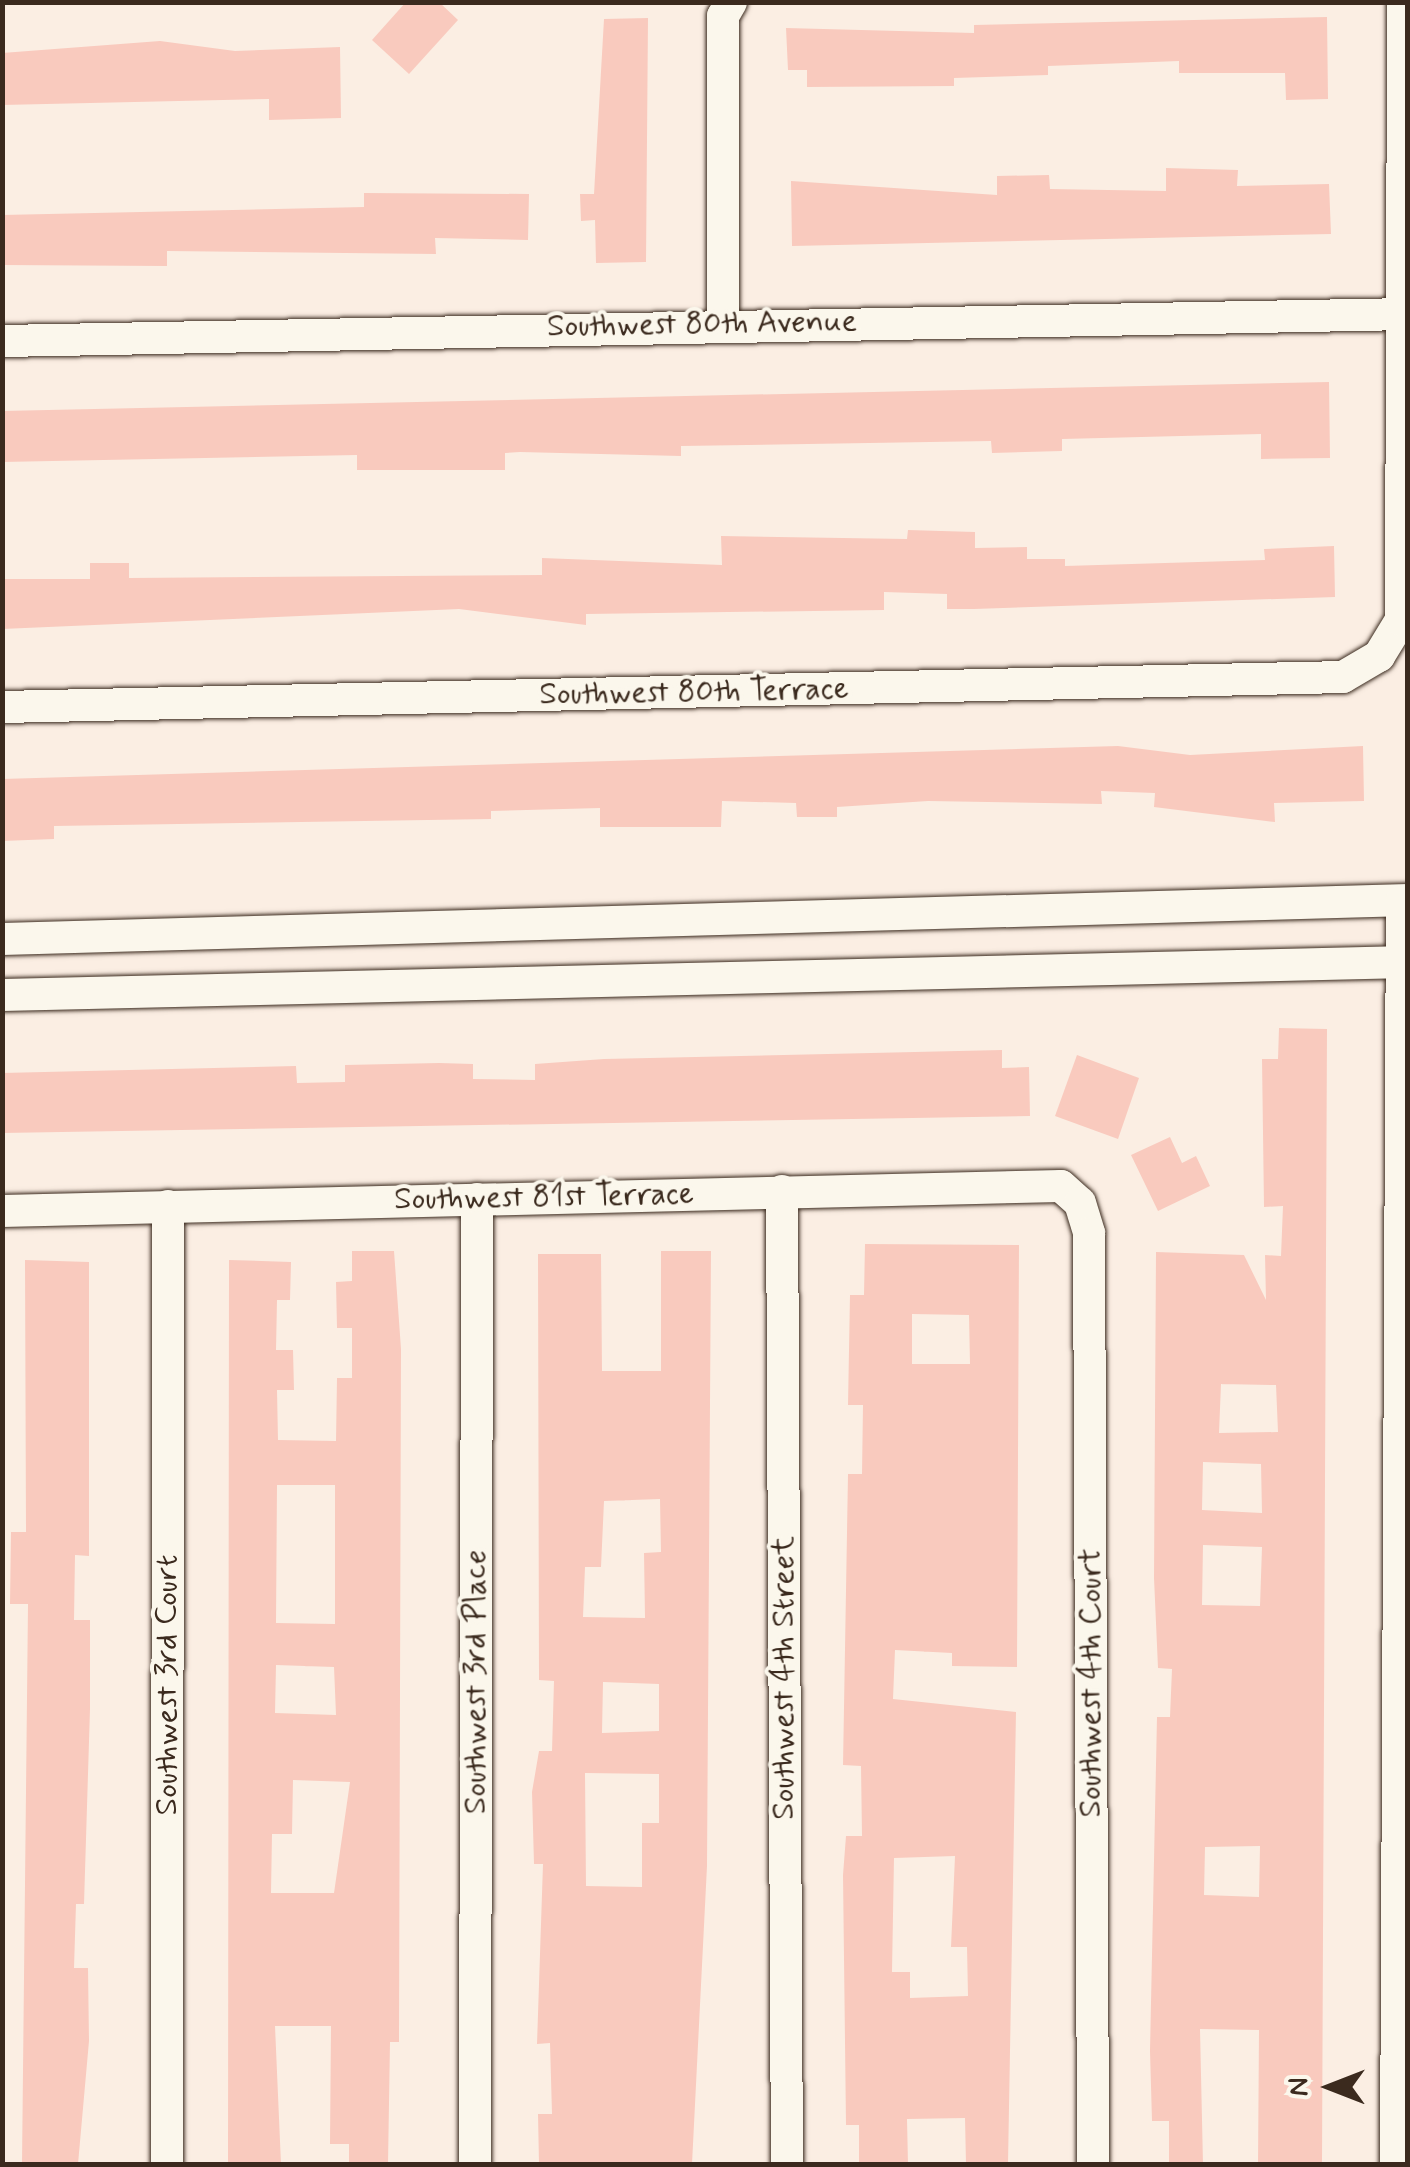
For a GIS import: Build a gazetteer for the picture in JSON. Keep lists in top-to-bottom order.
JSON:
{
  "streets": {
    "street": [
      "Southwest 80th Avenue",
      "Southwest 80th Terrace",
      "Southwest 81st Terrace",
      "Southwest 4th Street",
      "Southwest 3rd Place",
      "Southwest 4th Court",
      "Southwest 3rd Court"
    ]
  },
  "crossings": [
    ["Southwest 80th Avenue", "Southwest 80th Terrace"],
    ["Southwest 81st Terrace", "Southwest 4th Street"],
    ["Southwest 81st Terrace", "Southwest 3rd Place"],
    ["Southwest 81st Terrace", "Southwest 4th Court"],
    ["Southwest 81st Terrace", "Southwest 3rd Court"]
  ],
  "north": "left"
}
